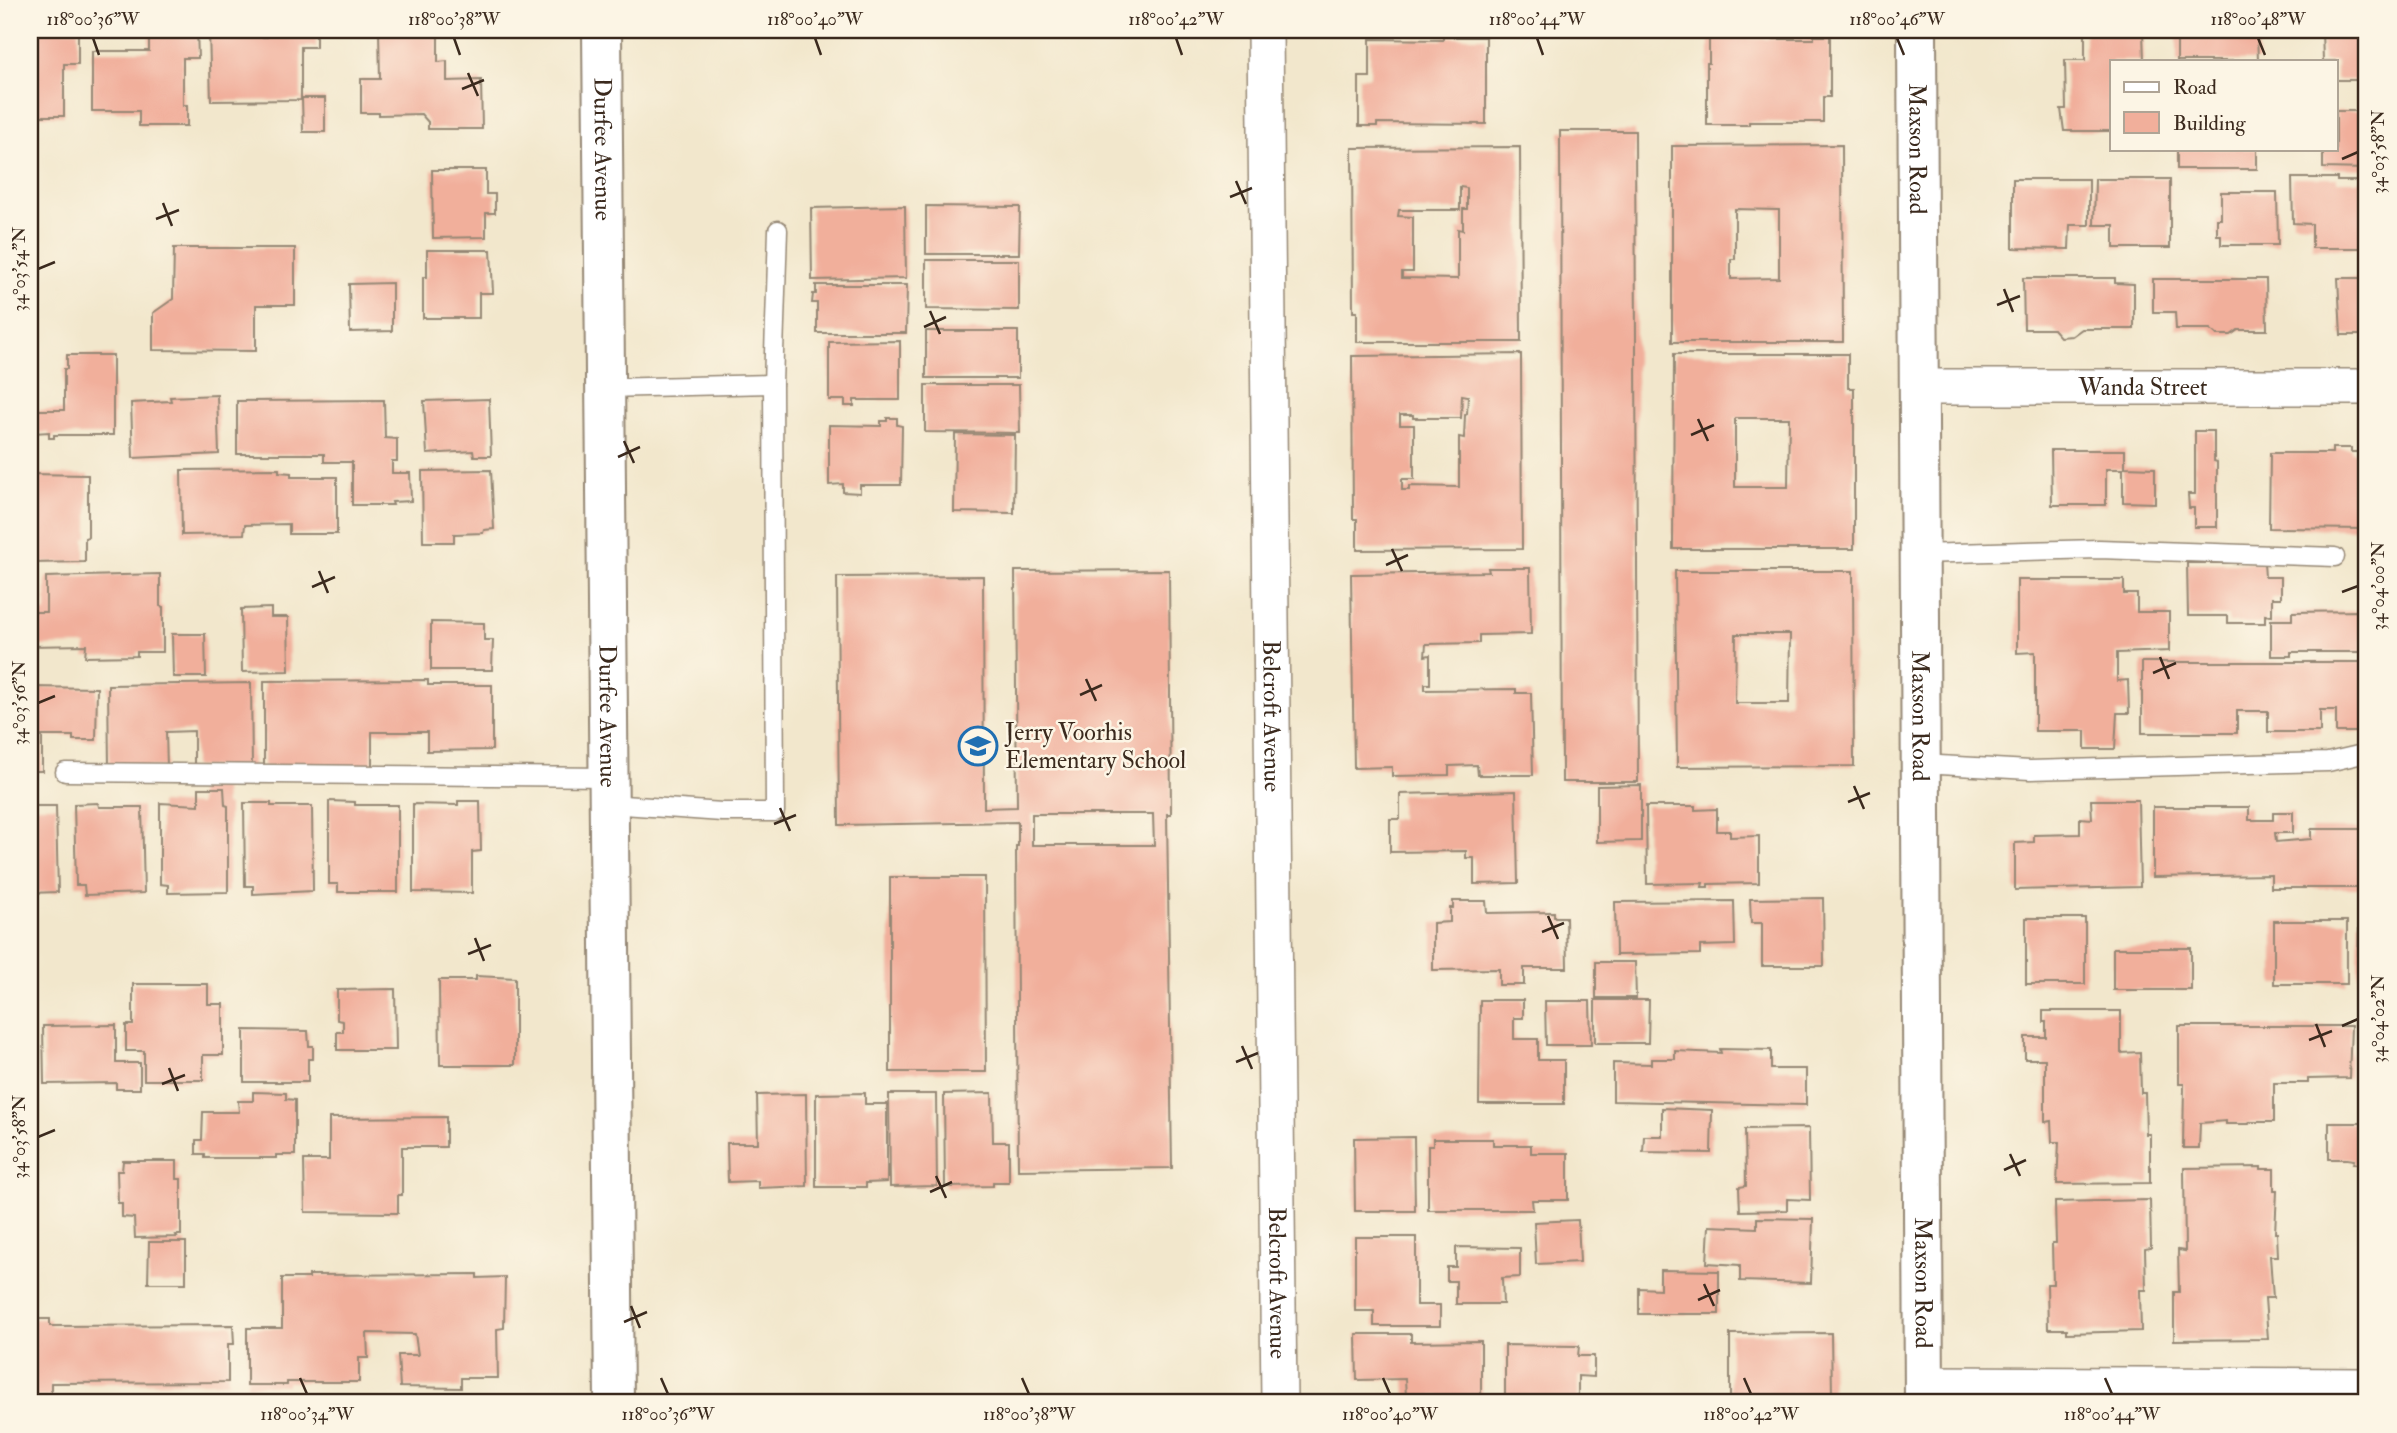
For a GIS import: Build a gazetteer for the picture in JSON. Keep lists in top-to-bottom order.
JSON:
{
  "streets": {
    "street": [
      "Durfee Avenue",
      "Maxson Road",
      "Wanda Street",
      "Belcroft Avenue"
    ]
  },
  "crossings": [
    ["Maxson Road", "Wanda Street"]
  ],
  "places": {
    "school or university": ["Jerry Voorhis Elementary School"]
  },
  "legend": ["Road", "Building"],
  "coordinates": [
    "118°00'36\"W",
    "118°00'38\"W",
    "118°00'40\"W",
    "118°00'42\"W",
    "118°00'44\"W",
    "118°00'46\"W",
    "118°00'48\"W",
    "34°03'58\"N",
    "34°03'54\"N",
    "34°04'00\"N",
    "34°03'56\"N",
    "34°04'02\"N",
    "118°00'34\"W"
  ]
}
